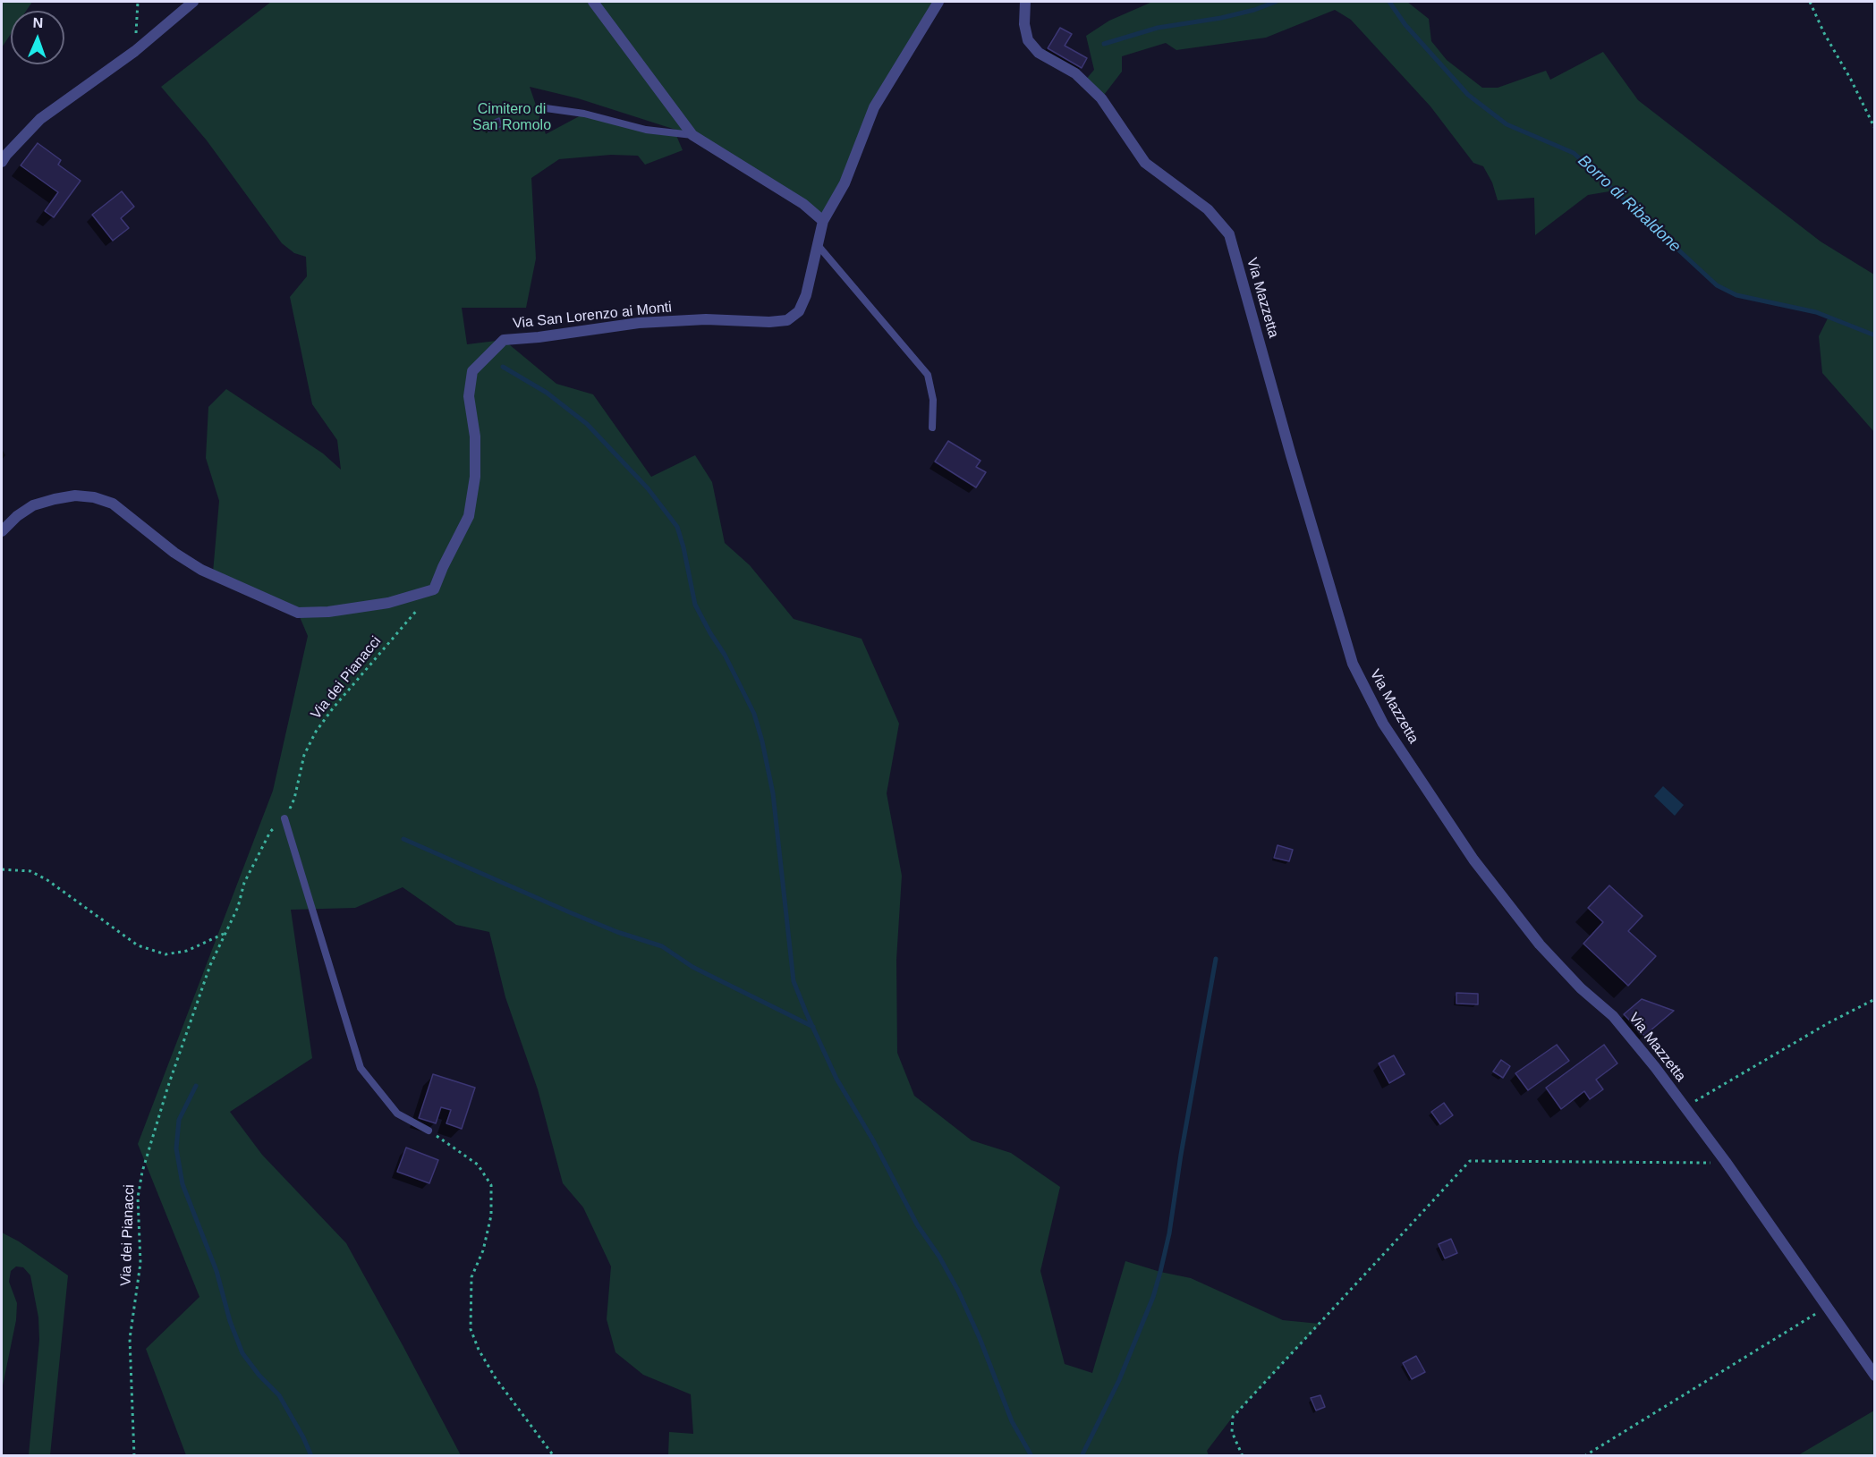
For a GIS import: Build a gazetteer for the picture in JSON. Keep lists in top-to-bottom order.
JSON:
{
  "streets": {
    "street": ["Via Mazzetta", "Via San Lorenzo ai Monti"],
    "path": ["Via dei Pianacci"]
  },
  "crossings": [
    ["Via San Lorenzo ai Monti", "Via dei Pianacci"]
  ],
  "water": ["Borro di Ribaldone"],
  "parks": ["Cimitero di San Romolo"],
  "north": "top"
}
